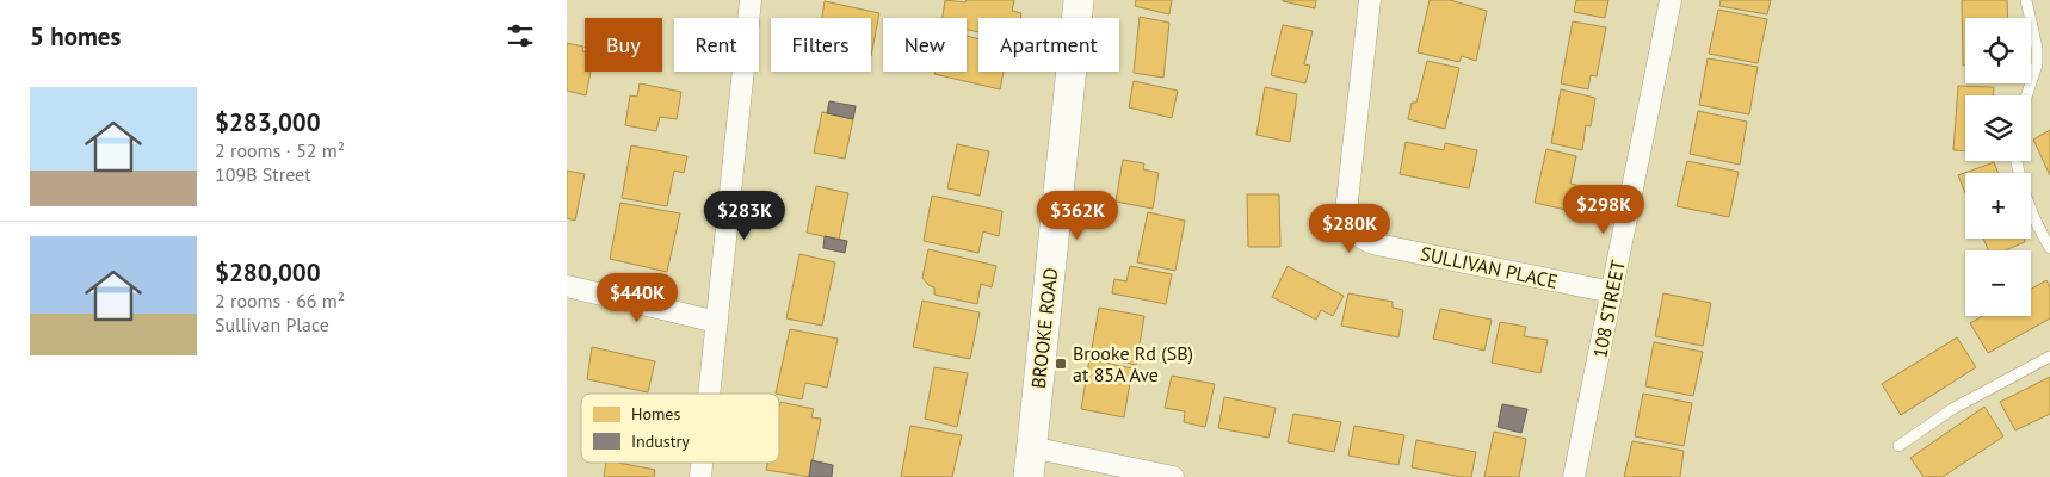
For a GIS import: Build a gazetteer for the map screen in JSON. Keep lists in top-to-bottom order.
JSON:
{
  "streets": {
    "street": ["SULLIVAN PLACE", "108 STREET", "BROOKE ROAD"]
  },
  "crossings": [
    ["SULLIVAN PLACE", "108 STREET"]
  ],
  "places": {
    "transit": ["Brooke Rd (SB) at 85A Ave"]
  },
  "legend": ["Homes", "Industry"],
  "page": {
    "heading": "5 homes",
    "map_buttons": ["+", "−"],
    "chip": [
      "Buy",
      "Rent",
      "Filters",
      "New",
      "Apartment"
    ],
    "list": [
      {
        "name": "$283,000",
        "note": "2 rooms · 52 m² · 109B Street"
      },
      {
        "name": "$280,000",
        "note": "2 rooms · 66 m² · Sullivan Place"
      }
    ],
    "price": [
      "$298K",
      "$283K",
      "$362K",
      "$280K",
      "$440K"
    ]
  }
}
